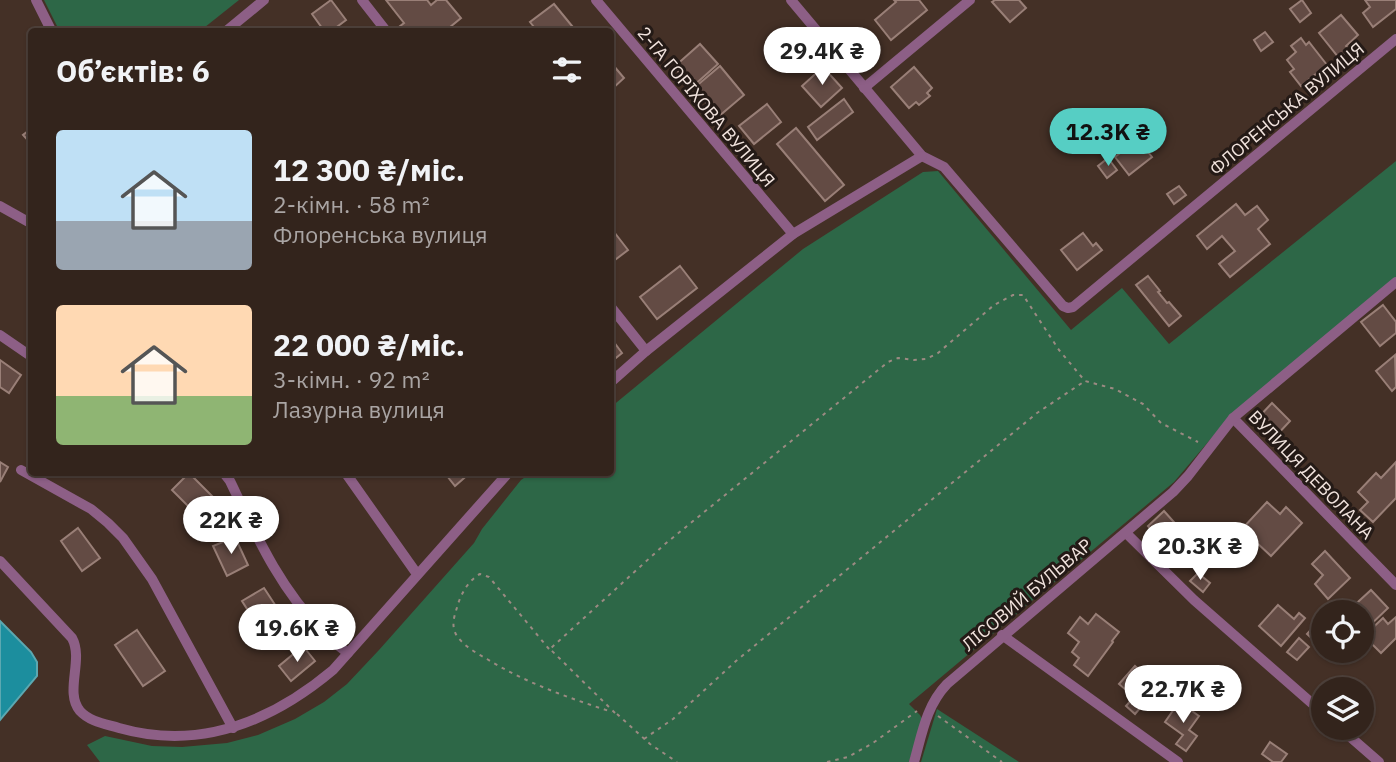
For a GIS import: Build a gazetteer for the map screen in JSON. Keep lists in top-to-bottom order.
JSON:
{
  "streets": {
    "street": [
      "2-ГА ГОРІХОВА ВУЛИЦЯ",
      "ФЛОРЕНСЬКА ВУЛИЦЯ",
      "ВУЛИЦЯ ДЕВОЛАНА",
      "ЛІСОВИЙ БУЛЬВАР"
    ]
  },
  "crossings": [
    ["ВУЛИЦЯ ДЕВОЛАНА", "ЛІСОВИЙ БУЛЬВАР"]
  ],
  "page": {
    "price": [
      "29.4K ₴",
      "12.3K ₴",
      "22K ₴",
      "20.3K ₴",
      "19.6K ₴",
      "22.7K ₴"
    ],
    "heading": "Об’єктів: 6",
    "list": [
      {
        "name": "12 300 ₴/міс.",
        "note": "2-кімн. · 58 m² · Флоренська вулиця"
      },
      {
        "name": "22 000 ₴/міс.",
        "note": "3-кімн. · 92 m² · Лазурна вулиця"
      }
    ]
  }
}
